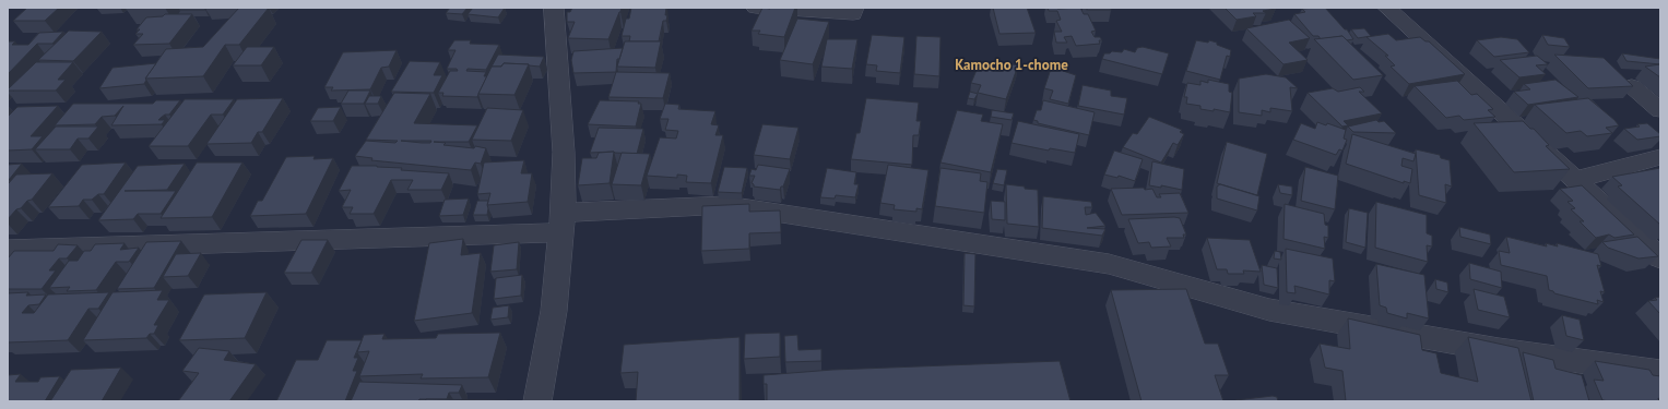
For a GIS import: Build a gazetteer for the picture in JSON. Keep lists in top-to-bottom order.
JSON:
{
  "districts": ["Kamocho 1-chome"]
}
